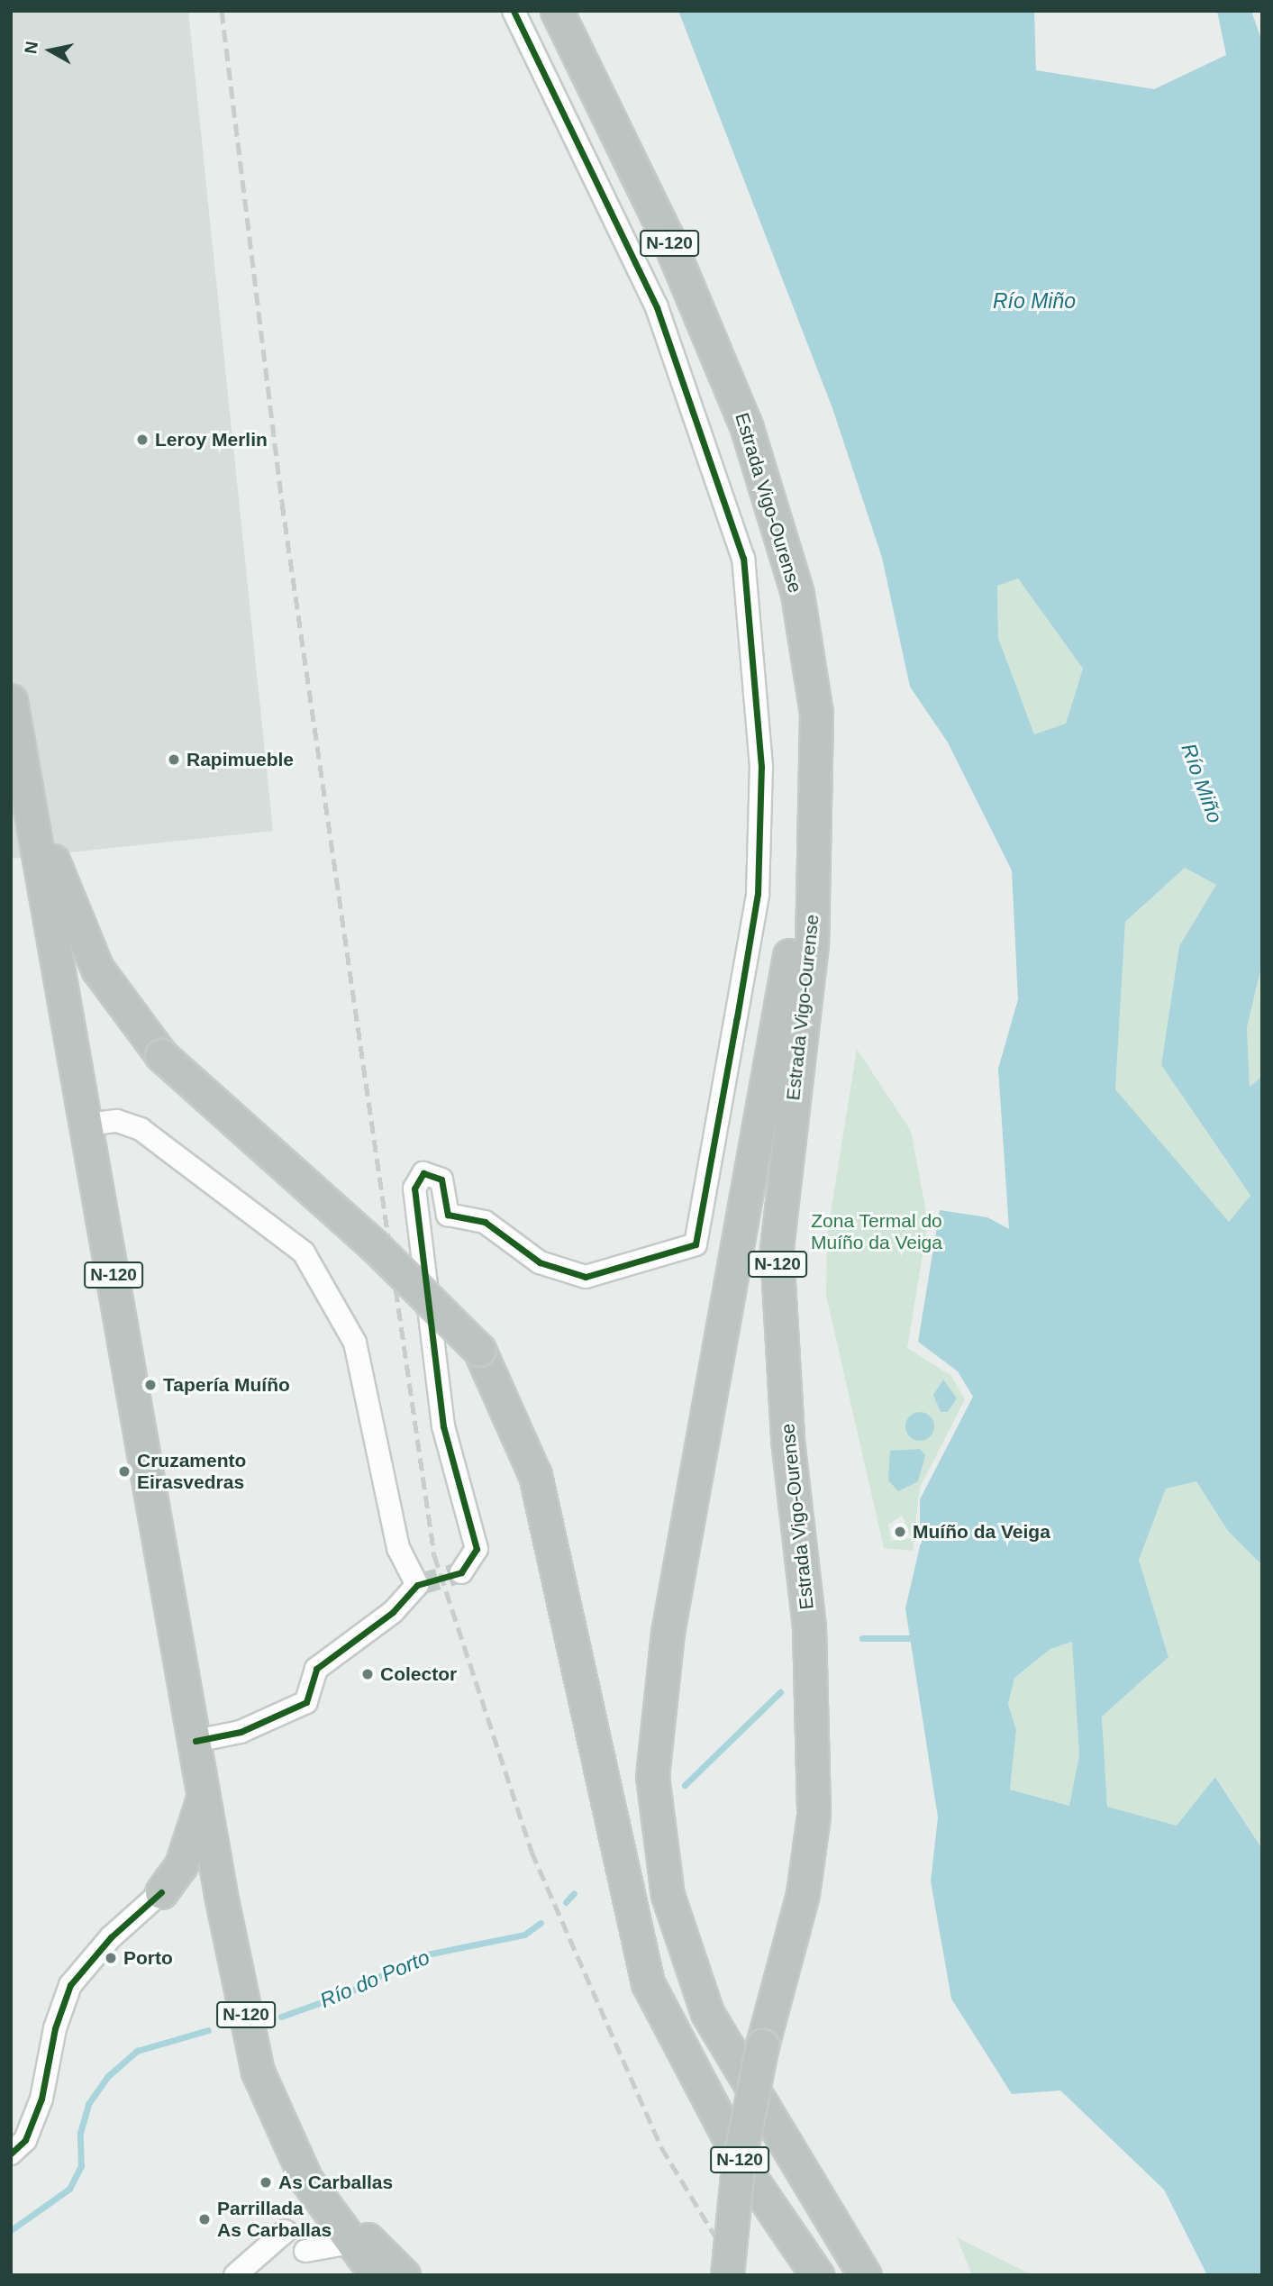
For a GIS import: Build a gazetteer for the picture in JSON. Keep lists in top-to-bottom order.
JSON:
{
  "streets": {
    "highway": ["N-120", "Estrada Vigo-Ourense"]
  },
  "crossings": [
    ["N-120", "Estrada Vigo-Ourense"]
  ],
  "water": ["Río Miño", "Río do Porto"],
  "parks": ["Zona Termal do Muíño da Veiga"],
  "places": [
    "Leroy Merlin",
    "Rapimueble",
    "Tapería Muíño",
    "Cruzamento Eirasvedras",
    "Muíño da Veiga",
    "Colector",
    "Porto",
    "As Carballas",
    "Parrillada As Carballas"
  ],
  "north": "left"
}
